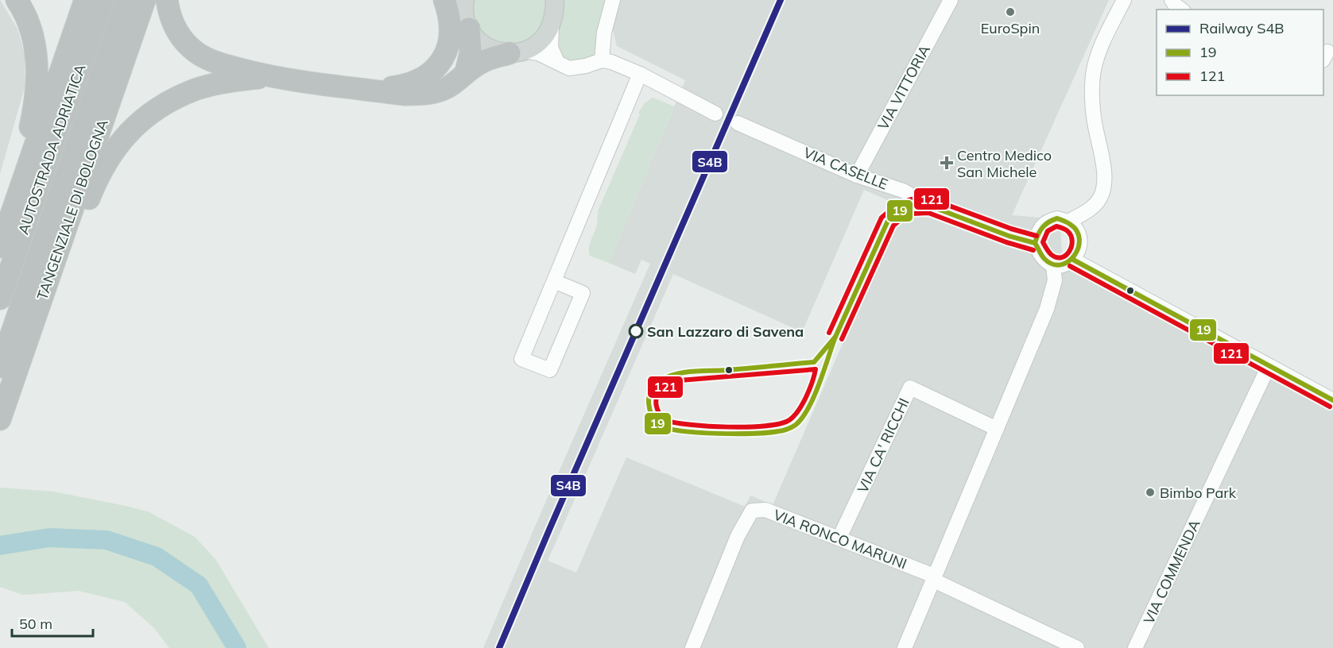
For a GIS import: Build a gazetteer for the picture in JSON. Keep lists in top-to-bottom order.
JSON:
{
  "streets": {
    "highway": ["AUTOSTRADA ADRIATICA", "TANGENZIALE DI BOLOGNA"],
    "street": [
      "VIA VITTORIA",
      "VIA CASELLE",
      "VIA CA' RICCHI",
      "VIA RONCO MARUNI",
      "VIA COMMENDA"
    ]
  },
  "crossings": [
    ["VIA VITTORIA", "VIA CASELLE"],
    ["VIA CA' RICCHI", "VIA RONCO MARUNI"]
  ],
  "places": {
    "other": ["EuroSpin", "San Lazzaro di Savena", "Bimbo Park"],
    "health": ["Centro Medico San Michele"]
  },
  "lines": ["rail line S4B", "transit line 121", "transit line 19"],
  "legend": ["Railway S4B", "19", "121"],
  "scale_bar": "50 m"
}
